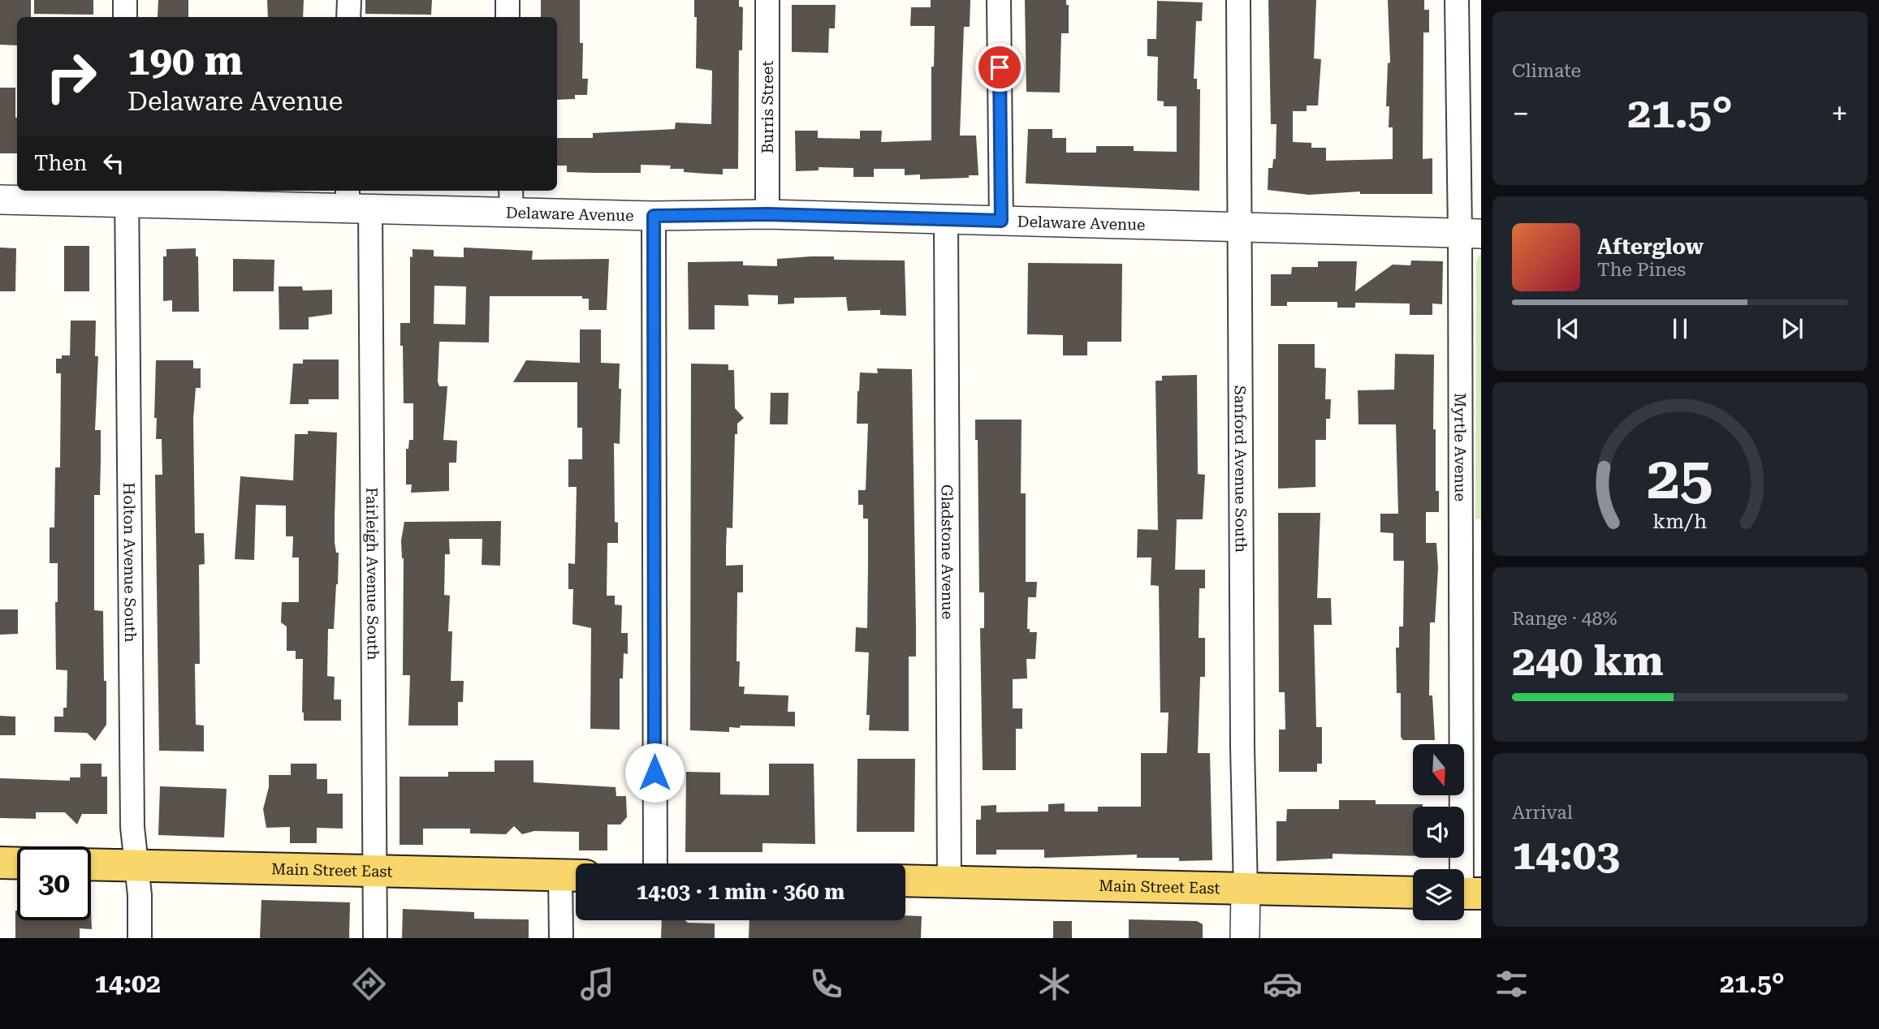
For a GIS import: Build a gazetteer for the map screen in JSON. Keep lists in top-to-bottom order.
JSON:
{
  "streets": {
    "main road": ["Main Street East"],
    "street": [
      "Burris Street",
      "Delaware Avenue",
      "Myrtle Avenue",
      "Sanford Avenue South",
      "Gladstone Avenue",
      "Holton Avenue South",
      "Fairleigh Avenue South"
    ]
  },
  "crossings": [
    ["Burris Street", "Delaware Avenue"],
    ["Delaware Avenue", "Myrtle Avenue"],
    ["Delaware Avenue", "Sanford Avenue South"],
    ["Delaware Avenue", "Gladstone Avenue"],
    ["Delaware Avenue", "Holton Avenue South"],
    ["Delaware Avenue", "Fairleigh Avenue South"],
    ["Sanford Avenue South", "Main Street East"],
    ["Gladstone Avenue", "Main Street East"],
    ["Holton Avenue South", "Main Street East"],
    ["Fairleigh Avenue South", "Main Street East"]
  ],
  "north": "bottom",
  "page": {
    "tile": [
      "Climate",
      ["Range · 48%", "240 km"],
      ["Arrival", "14:03"]
    ],
    "turn": ["190 m", "Delaware Avenue"],
    "heat": ["−", "21.5°", "+"],
    "then": "Then",
    "song": ["Afterglow", "The Pines"],
    "limit": "30",
    "trip": "14:03 · 1 min · 360 m",
    "tabs": ["14:02", "21.5°"],
    "gauge": ["25", "km/h"]
  }
}
